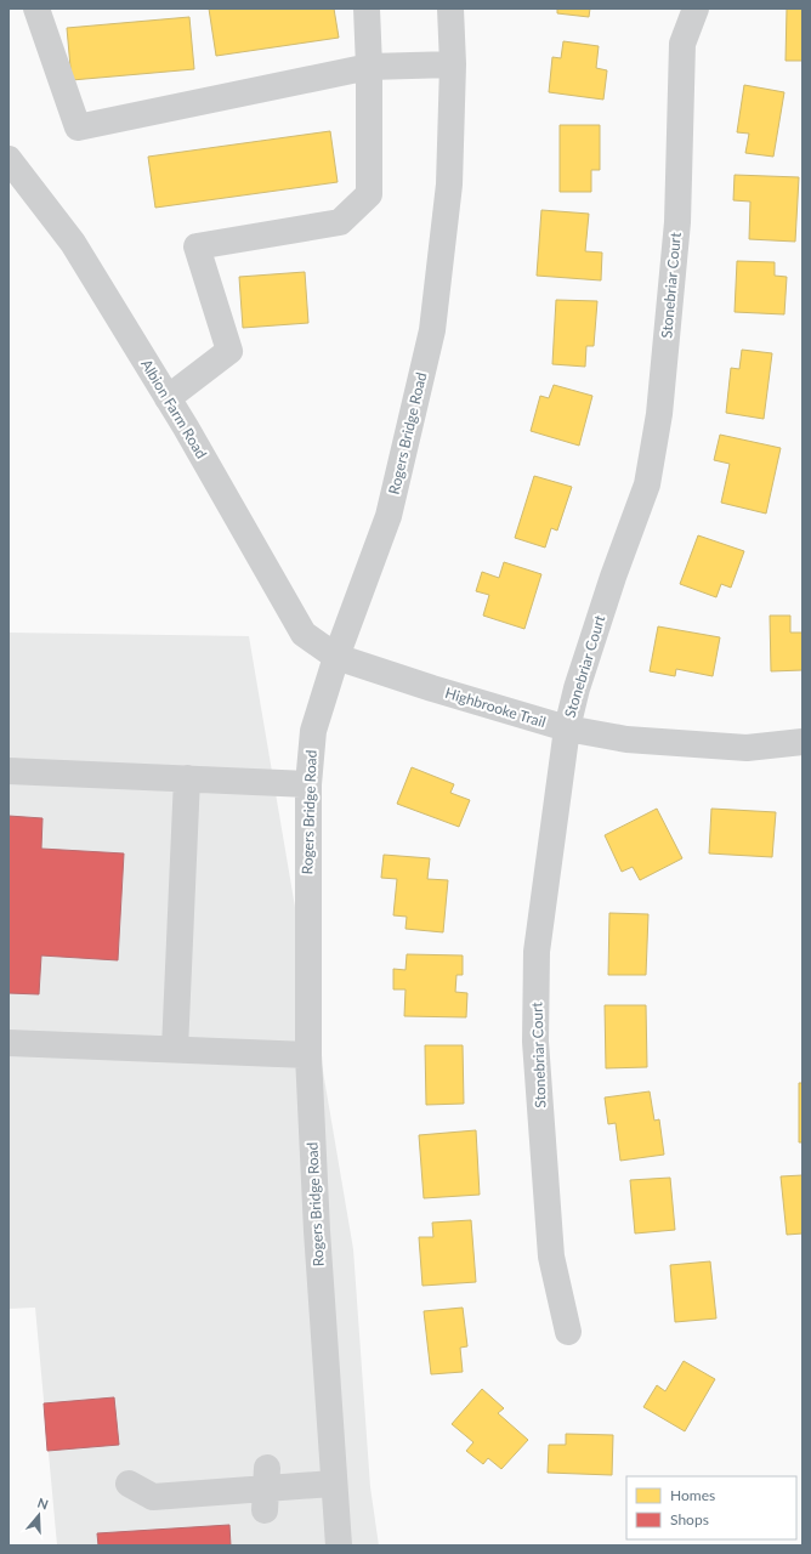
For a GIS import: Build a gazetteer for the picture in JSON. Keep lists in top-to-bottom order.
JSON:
{
  "streets": {
    "street": [
      "Stonebriar Court",
      "Albion Farm Road",
      "Rogers Bridge Road",
      "Highbrooke Trail"
    ]
  },
  "crossings": [
    ["Stonebriar Court", "Highbrooke Trail"],
    ["Albion Farm Road", "Rogers Bridge Road"],
    ["Albion Farm Road", "Highbrooke Trail"],
    ["Rogers Bridge Road", "Highbrooke Trail"]
  ],
  "legend": ["Homes", "Shops"],
  "north": "top"
}
